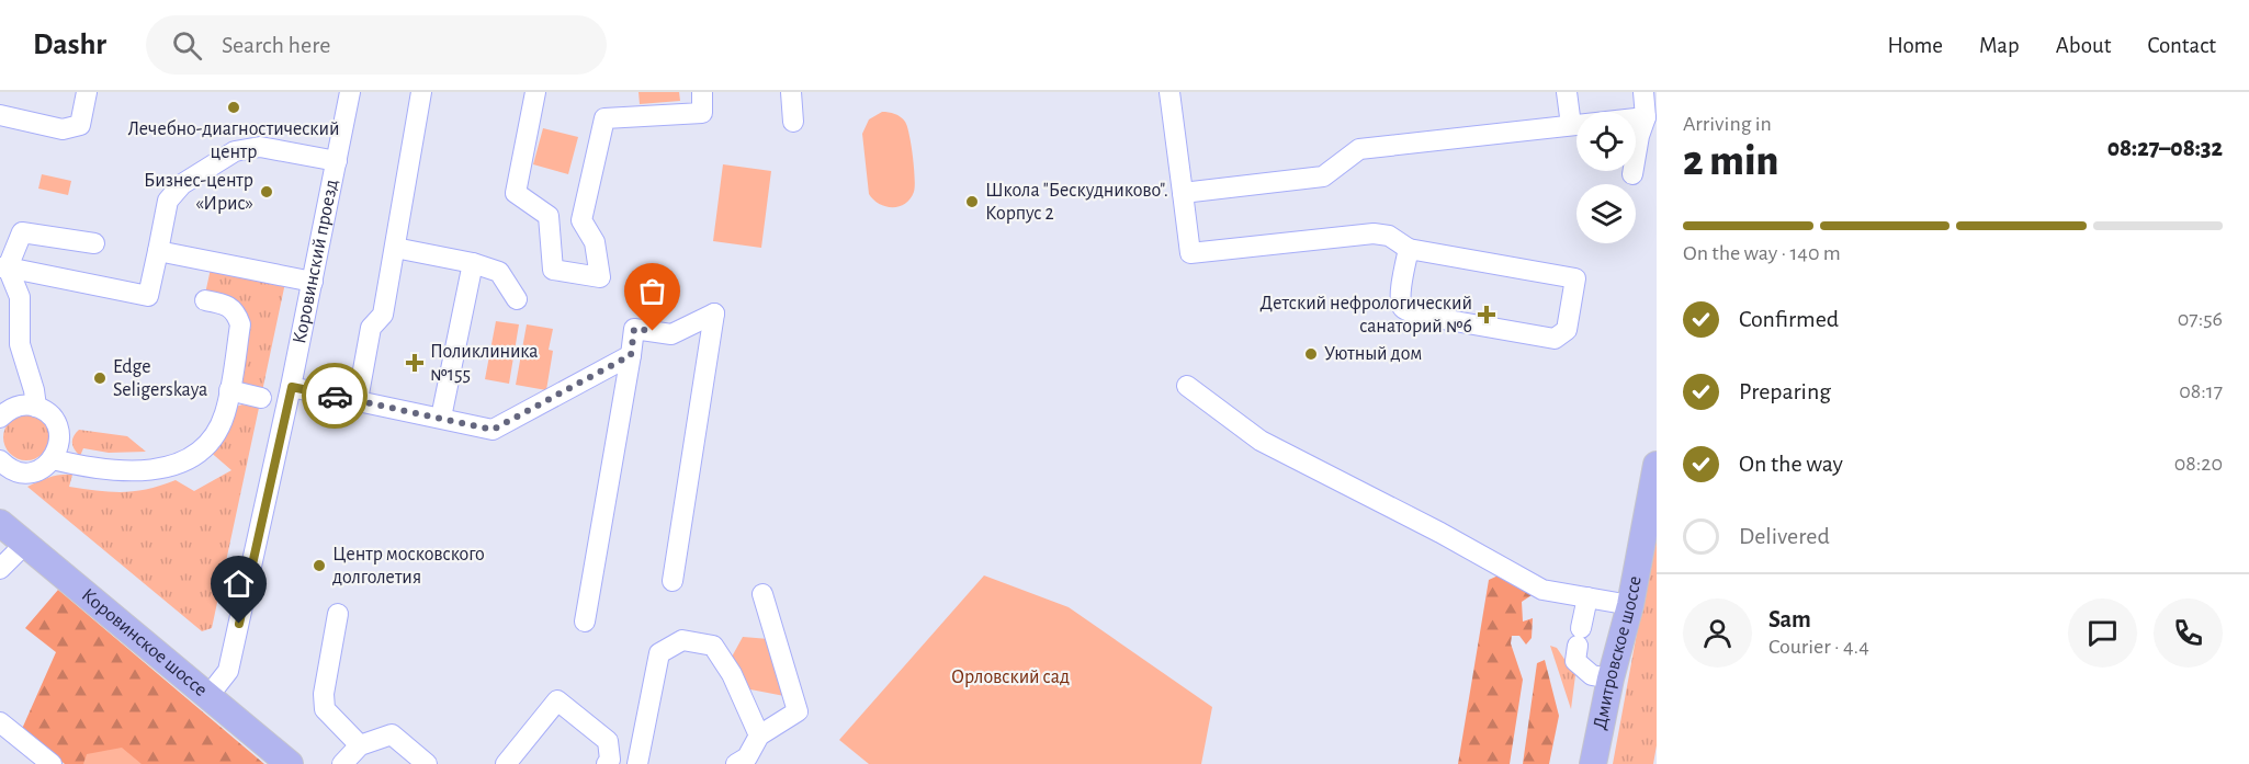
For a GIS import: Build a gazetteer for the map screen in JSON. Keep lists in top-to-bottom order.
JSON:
{
  "streets": {
    "main road": ["Коровинское шоссе", "Дмитровское шоссе"],
    "street": ["Коровинский проезд"]
  },
  "crossings": [
    ["Коровинский проезд", "Коровинское шоссе"]
  ],
  "parks": ["Орловский сад"],
  "places": {
    "other": [
      "Лечебно-диагностический центр",
      "Бизнес-центр «Ирис»",
      "Школа \"Бескудниково\". Корпус 2",
      "Уютный дом",
      "Edge Seligerskaya",
      "Центр московского долголетия"
    ],
    "health": ["Детский нефрологический санаторий №6", "Поликлиника №155"]
  },
  "page": {
    "header": "Dashr",
    "search": "Search here",
    "nav": [
      "Home",
      "Map",
      "About",
      "Contact"
    ],
    "heading": ["2 min", "Arriving in", "08:27–08:32"],
    "panel": ["Sam", "Courier · 4.4"],
    "bar": "On the way · 140 m",
    "list": [
      ["Confirmed", "07:56"],
      ["Preparing", "08:17"],
      ["On the way", "08:20"],
      "Delivered"
    ]
  }
}
